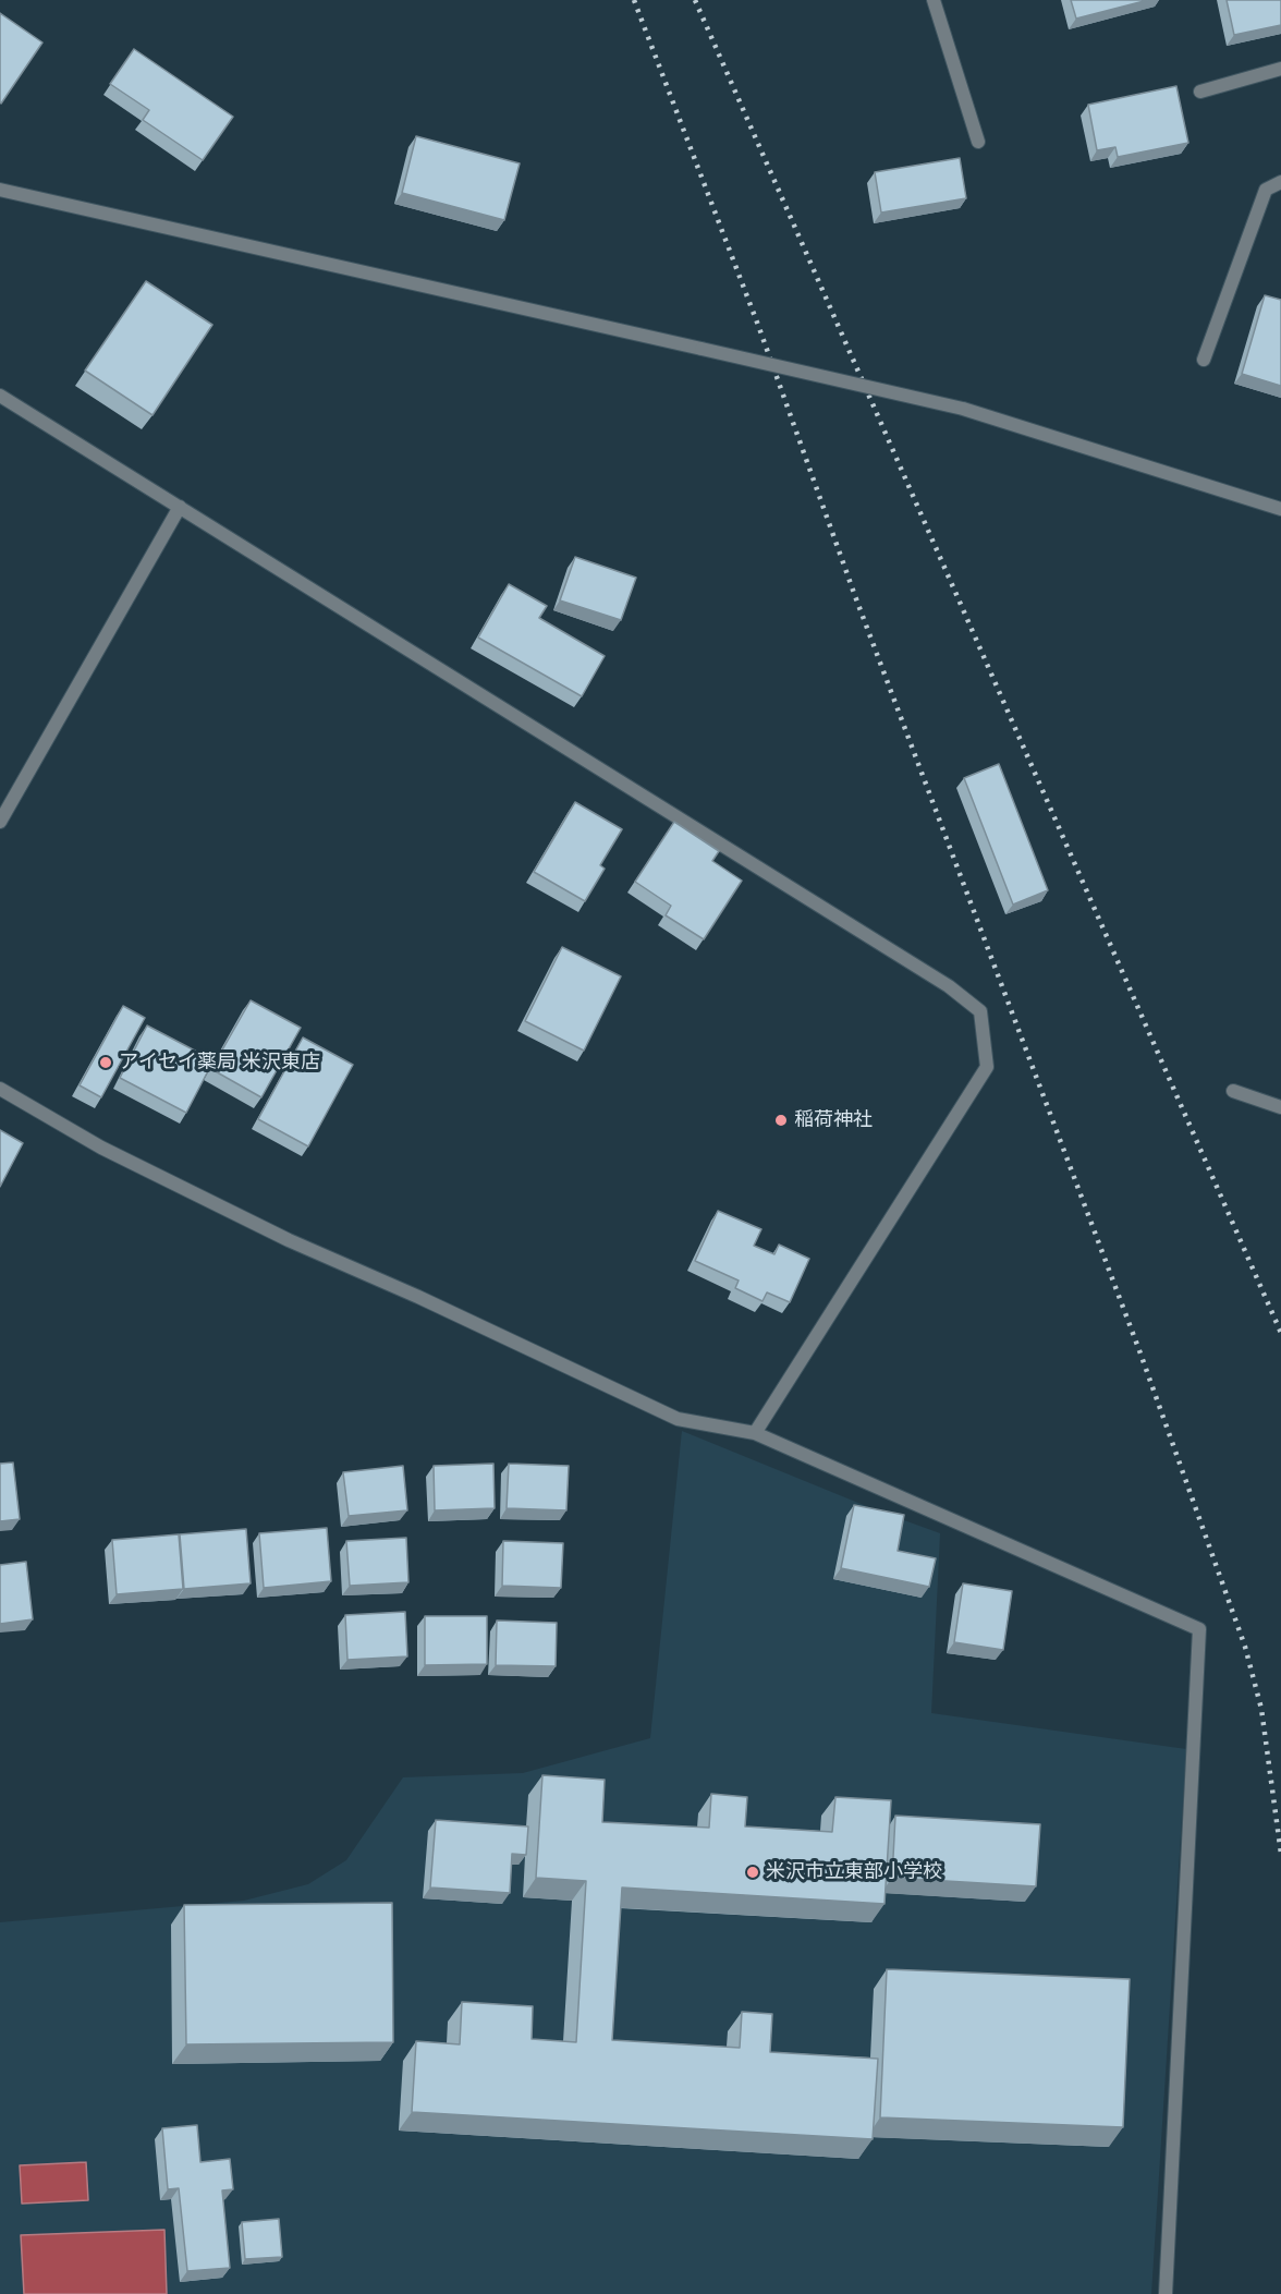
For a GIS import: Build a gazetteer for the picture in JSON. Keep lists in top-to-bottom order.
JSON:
{
  "places": ["アイセイ薬局 米沢東店", "稲荷神社", "米沢市立東部小学校"]
}
